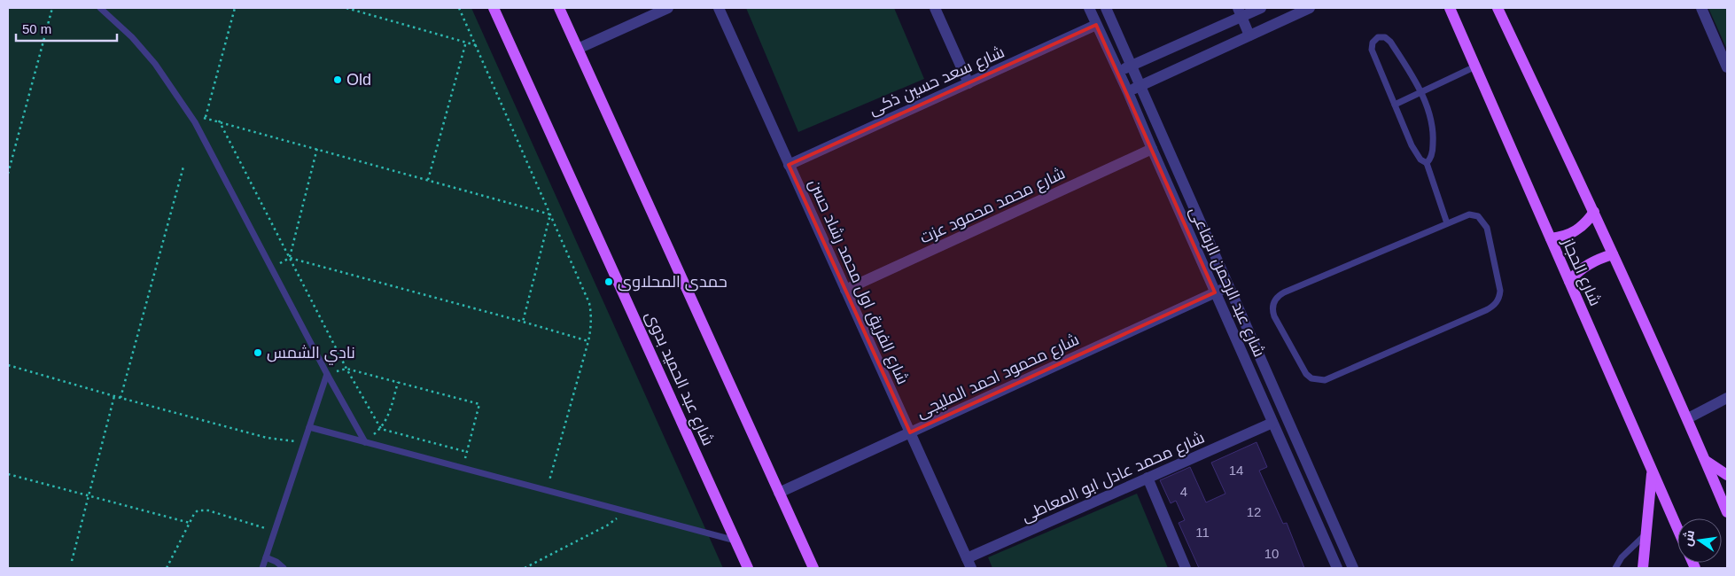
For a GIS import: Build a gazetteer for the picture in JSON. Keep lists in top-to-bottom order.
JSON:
{
  "streets": {
    "main road": ["شارع الحجاز", "شارع عبد الحميد بدوى"],
    "street": [
      "شارع سعد حسين ذكى",
      "شارع محمد محمود عزت",
      "شارع الفريق اول محمد رشاد حسن",
      "شارع عبد الرحمن الرفاعى",
      "شارع محمود احمد المليجى",
      "شارع محمد عادل ابو المعاطى"
    ]
  },
  "crossings": [
    ["شارع سعد حسين ذكى", "شارع الفريق اول محمد رشاد حسن"],
    ["شارع سعد حسين ذكى", "شارع عبد الرحمن الرفاعى"],
    ["شارع محمد محمود عزت", "شارع الفريق اول محمد رشاد حسن"],
    ["شارع محمد محمود عزت", "شارع عبد الرحمن الرفاعى"],
    ["شارع الفريق اول محمد رشاد حسن", "شارع محمود احمد المليجى"],
    ["شارع الفريق اول محمد رشاد حسن", "شارع محمد عادل ابو المعاطى"],
    ["شارع عبد الرحمن الرفاعى", "شارع محمود احمد المليجى"],
    ["شارع عبد الرحمن الرفاعى", "شارع محمد عادل ابو المعاطى"]
  ],
  "places": ["Old", "حمدى المحلاوى", "نادي الشمس"],
  "house_numbers": [
    "14",
    "4",
    "12",
    "11",
    "10"
  ],
  "scale_bar": "50 m",
  "north": "left"
}
